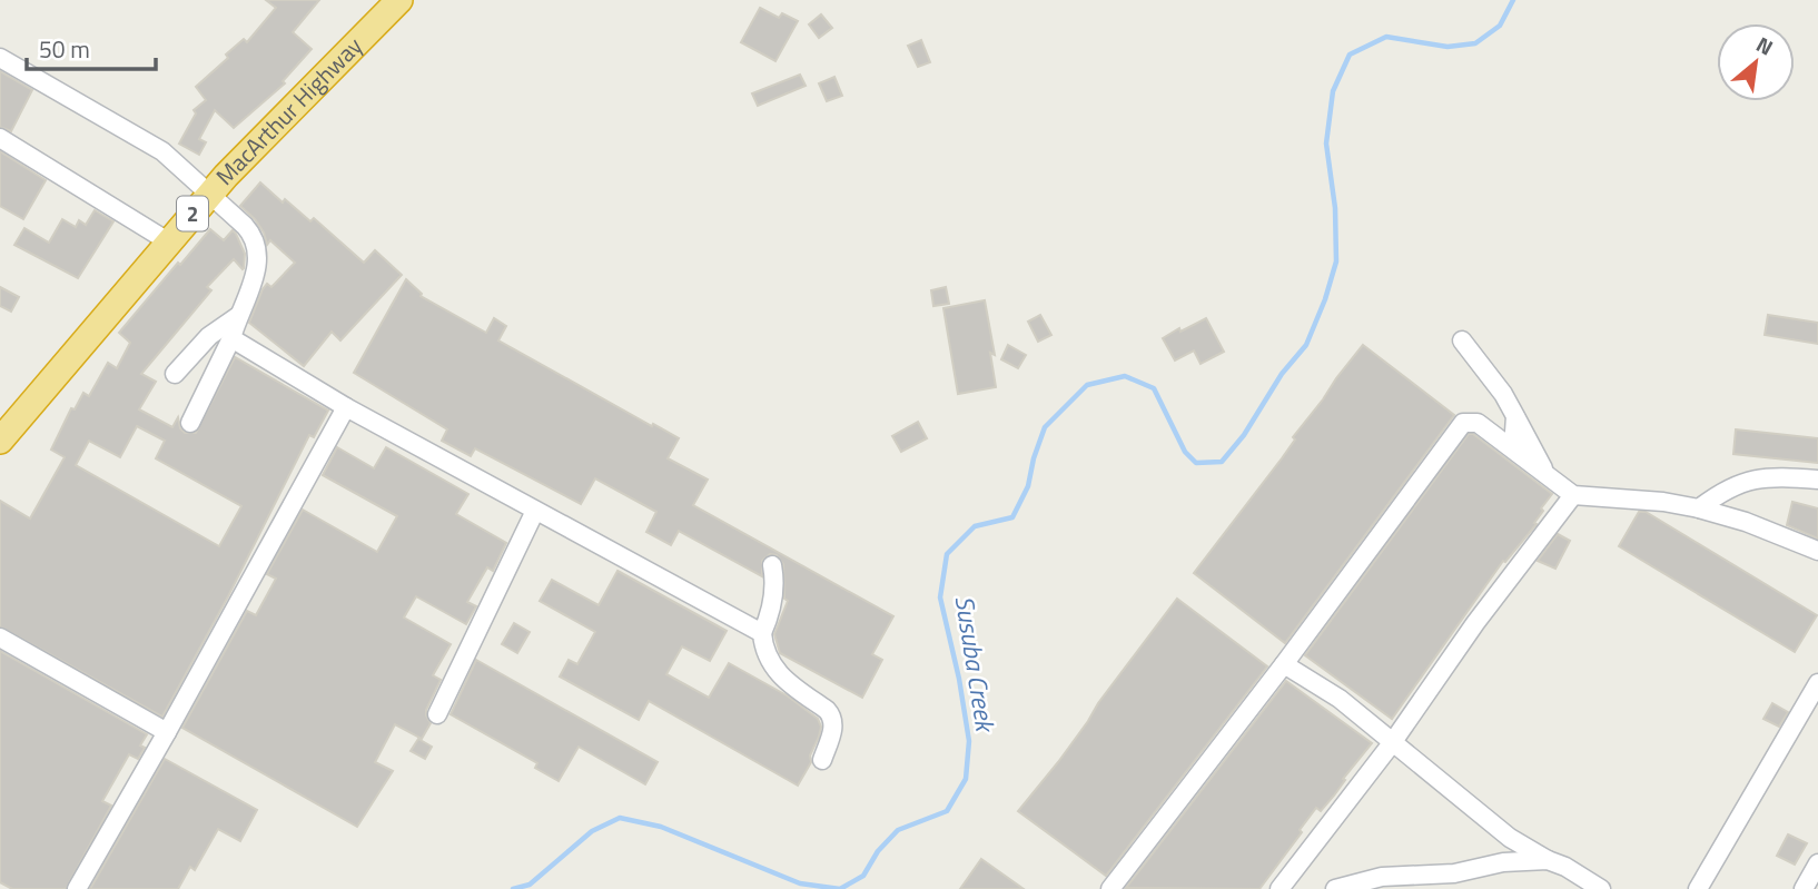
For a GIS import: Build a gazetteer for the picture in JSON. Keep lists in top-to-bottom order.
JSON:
{
  "streets": {
    "highway": ["MacArthur Highway", "2"]
  },
  "water": ["Susuba Creek"],
  "scale_bar": "50 m",
  "north": "top right"
}
